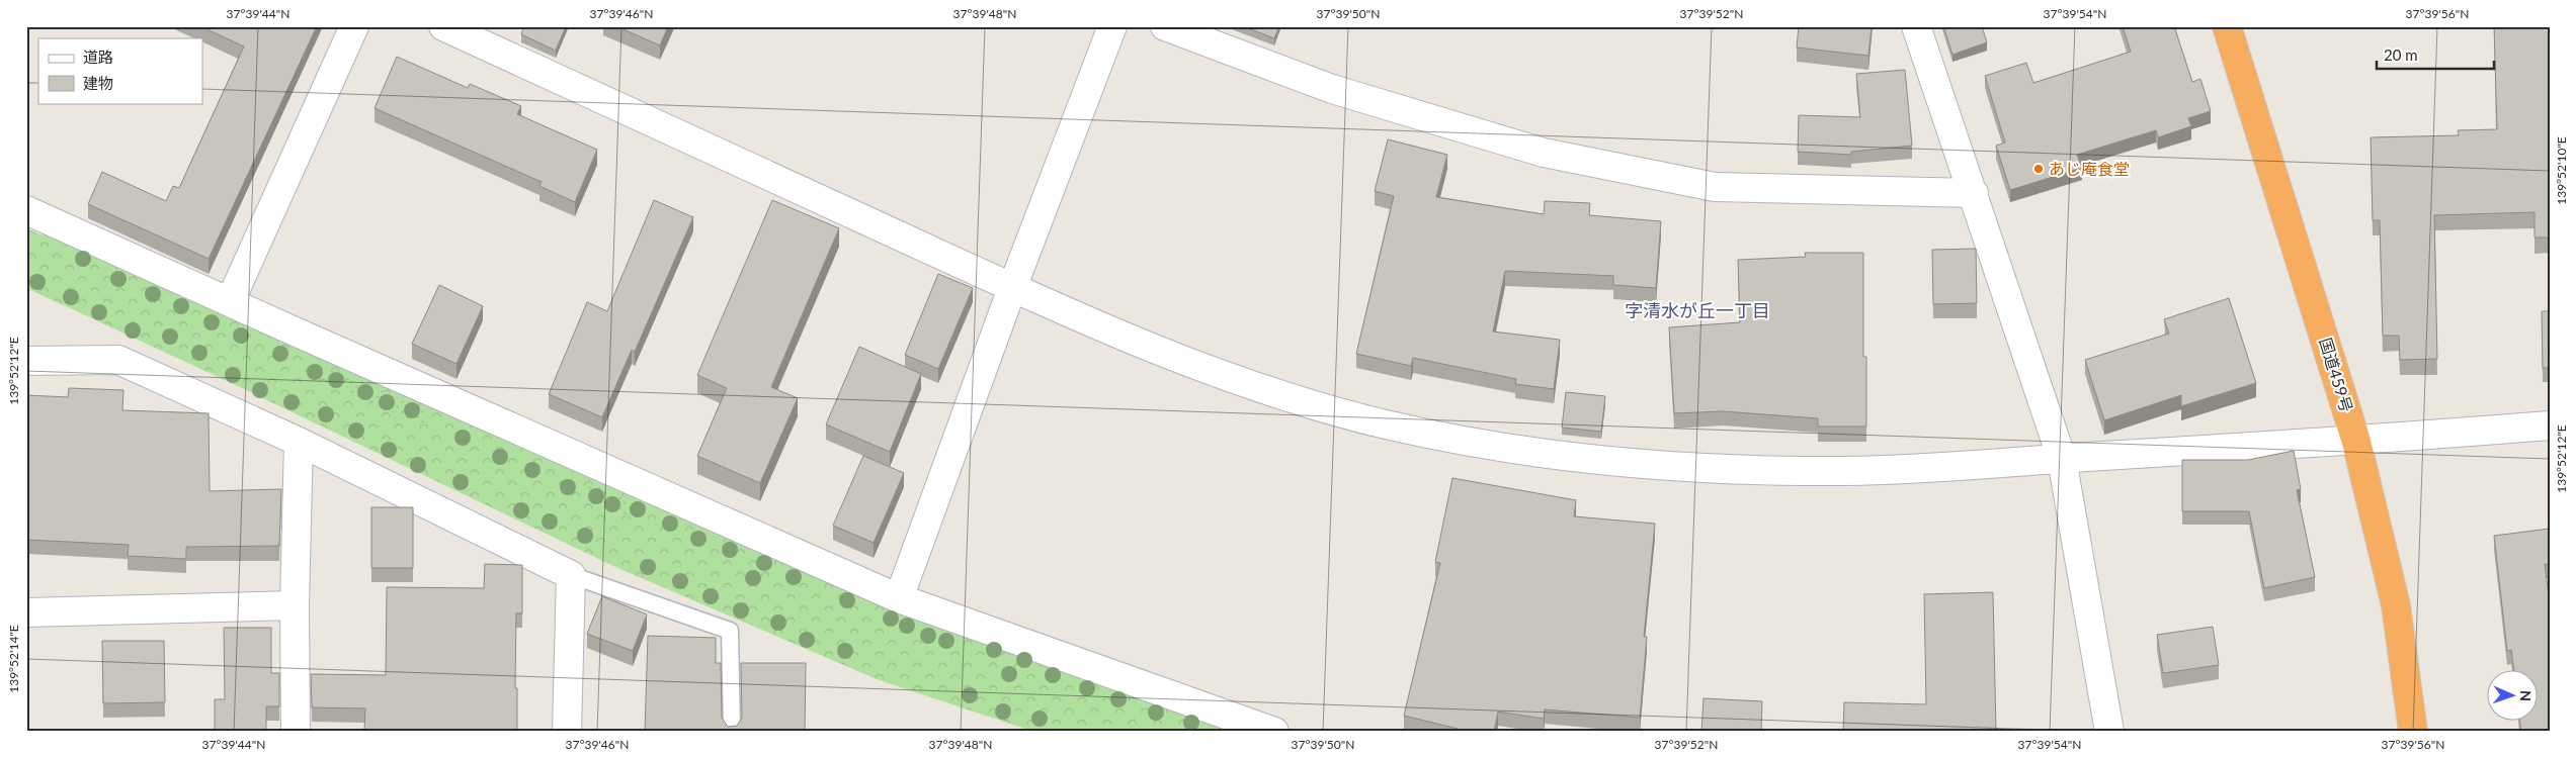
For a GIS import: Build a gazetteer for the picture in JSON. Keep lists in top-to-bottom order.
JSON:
{
  "streets": {
    "highway": ["国道459号"]
  },
  "districts": ["字清水が丘一丁目"],
  "places": ["あじ庵食堂"],
  "legend": ["道路", "建物"],
  "scale_bar": "20 m",
  "north": "right",
  "coordinates": [
    "37°39'44\"N",
    "37°39'46\"N",
    "37°39'48\"N",
    "37°39'50\"N",
    "37°39'52\"N",
    "37°39'54\"N",
    "37°39'56\"N",
    "139°52'10\"E",
    "139°52'12\"E",
    "139°52'14\"E"
  ]
}
